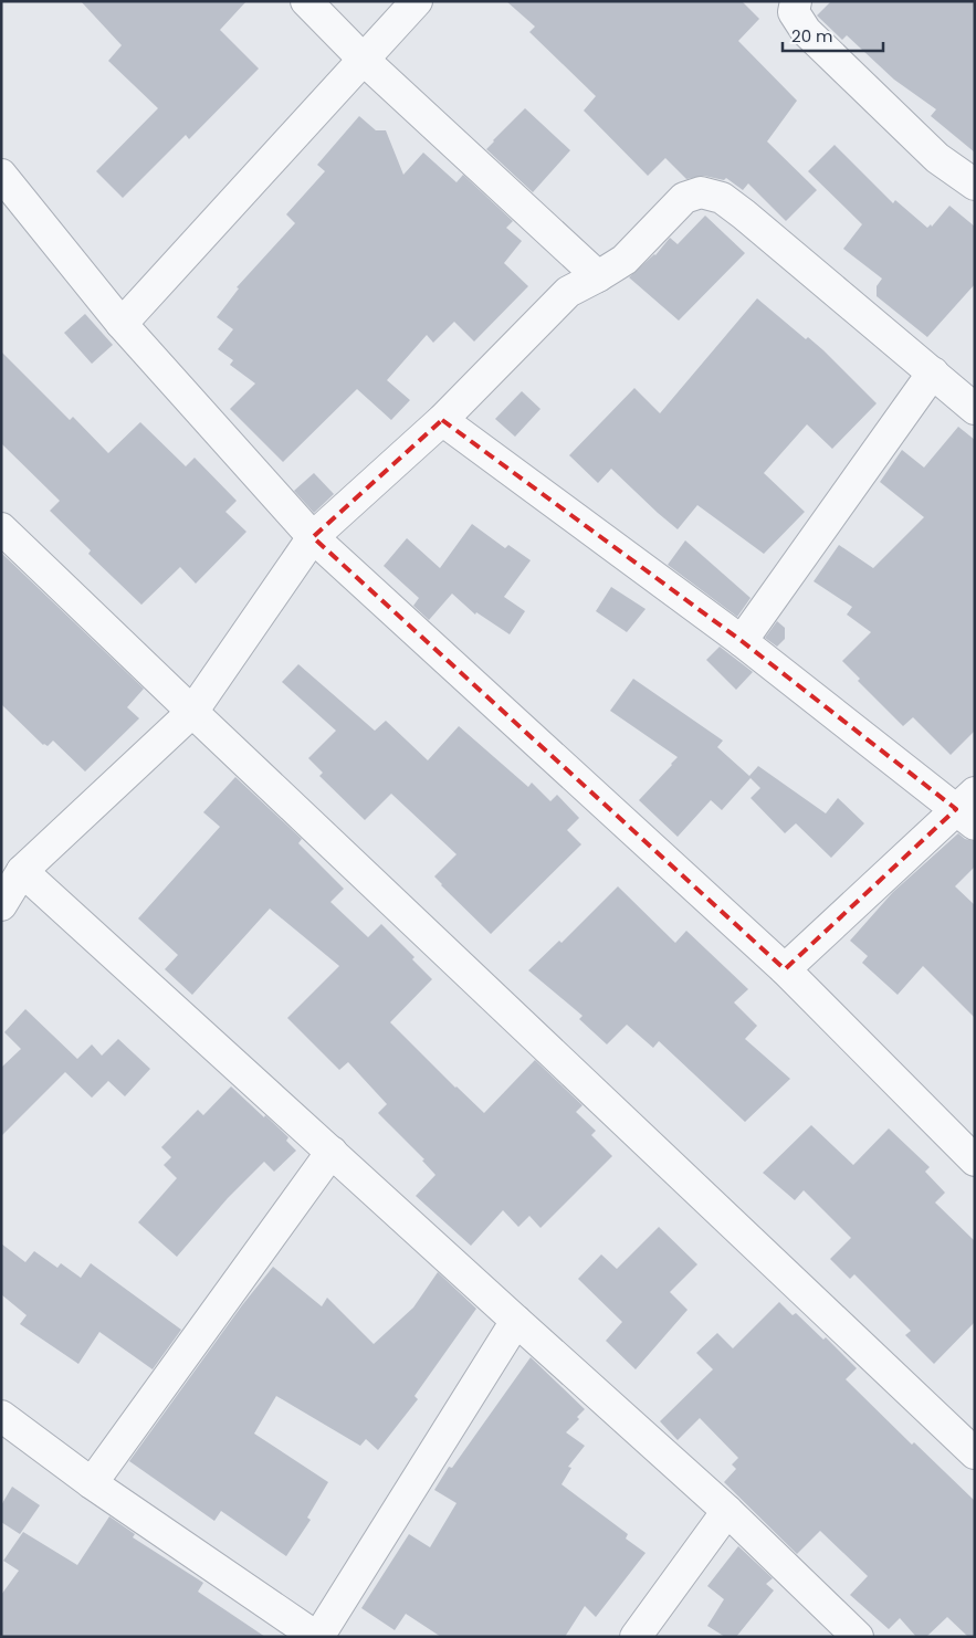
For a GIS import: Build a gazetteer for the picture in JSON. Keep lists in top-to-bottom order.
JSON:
{
  "scale_bar": "20 m"
}
